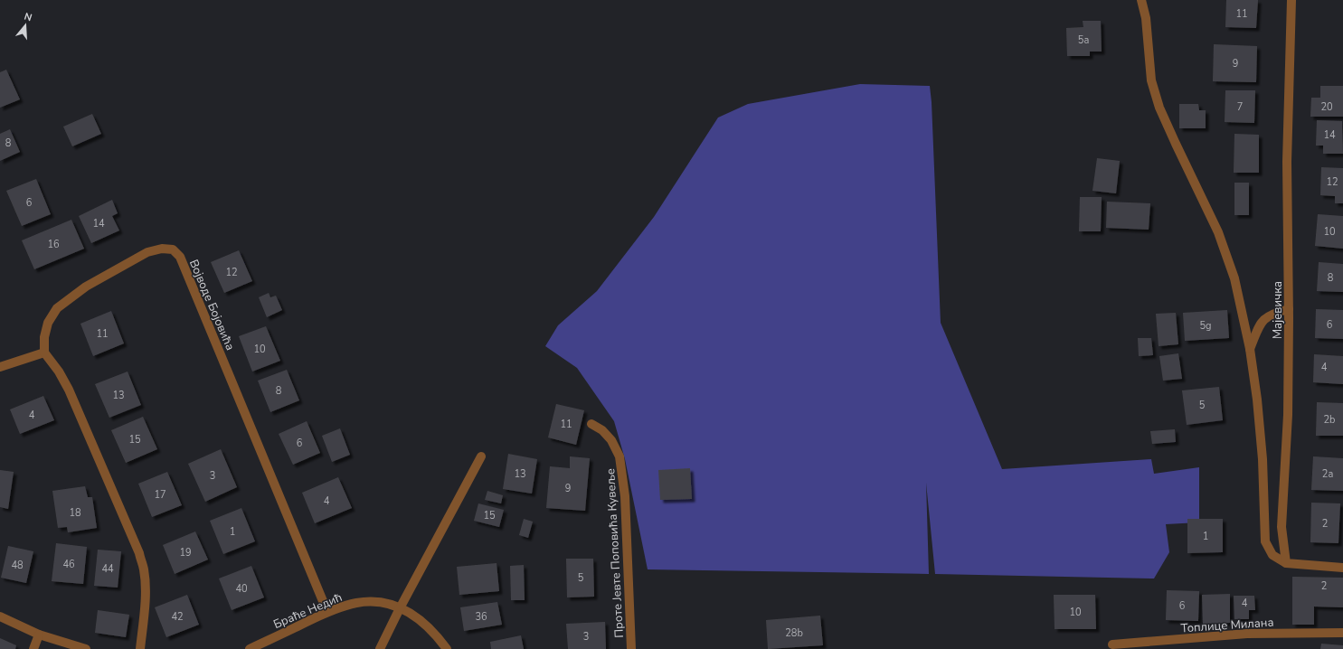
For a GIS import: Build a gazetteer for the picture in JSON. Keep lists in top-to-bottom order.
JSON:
{
  "streets": {
    "street": [
      "Војводе Бојовића",
      "Мајевичка",
      "Проте Јевте Поповића Кувеље",
      "Браће Недић",
      "Топлице Милана"
    ]
  },
  "crossings": [
    ["Војводе Бојовића", "Браће Недић"]
  ],
  "house_numbers": [
    "11",
    "5a",
    "9",
    "7",
    "20",
    "14",
    "8",
    "12",
    "6",
    "14",
    "10",
    "16",
    "12",
    "8",
    "6",
    "5g",
    "11",
    "10",
    "4",
    "8",
    "13",
    "5",
    "4",
    "2b",
    "11",
    "15",
    "6",
    "13",
    "2a",
    "3",
    "9",
    "17",
    "4",
    "18",
    "15",
    "2",
    "1",
    "1",
    "19",
    "46",
    "48",
    "44",
    "5",
    "2",
    "40",
    "4",
    "6",
    "10",
    "42",
    "36",
    "28b",
    "3"
  ],
  "north": "top"
}
